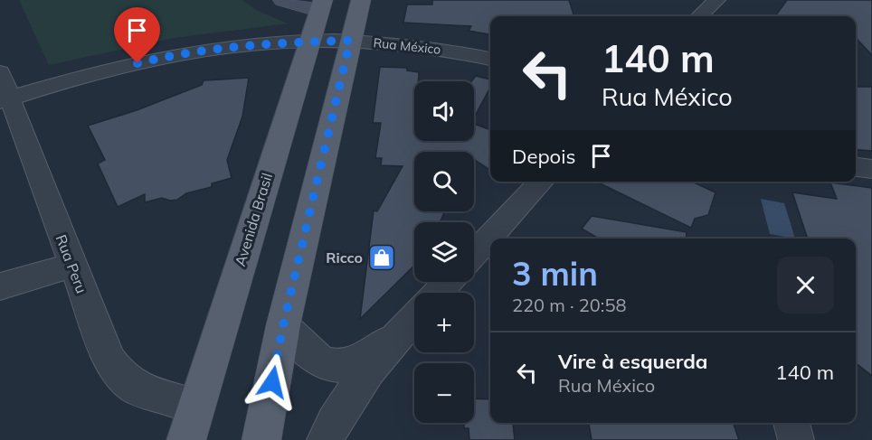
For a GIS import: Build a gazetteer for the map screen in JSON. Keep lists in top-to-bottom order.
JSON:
{
  "streets": {
    "main road": ["Avenida Brasil"],
    "street": ["Rua México", "Rua Peru"]
  },
  "crossings": [
    ["Rua México", "Avenida Brasil"],
    ["Rua México", "Rua Peru"],
    ["Avenida Brasil", "Rua Peru"]
  ],
  "places": {
    "shop": ["Ricco"]
  },
  "page": {
    "turn": ["140 m", "Rua México"],
    "map_buttons": ["+", "−"],
    "then": "Depois",
    "heading": ["3 min", "220 m · 20:58"],
    "list": [
      {
        "name": "Vire à esquerda",
        "note": "Rua México",
        "value": "140 m"
      }
    ]
  }
}
